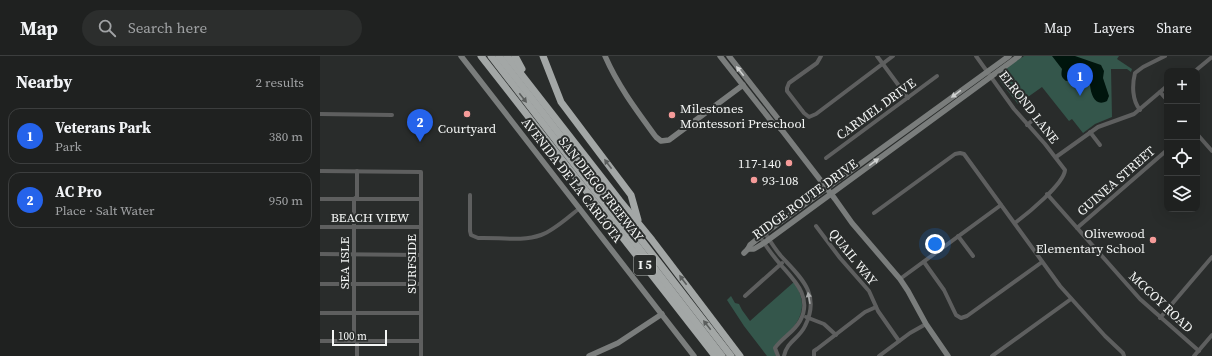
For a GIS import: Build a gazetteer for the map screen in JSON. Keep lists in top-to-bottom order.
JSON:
{
  "streets": {
    "highway": ["SAN DIEGO FREEWAY", "I 5"],
    "main road": ["AVENIDA DE LA CARLOTA", "RIDGE ROUTE DRIVE"],
    "street": [
      "ELROND LANE",
      "CARMEL DRIVE",
      "GUINEA STREET",
      "BEACH VIEW",
      "QUAIL WAY",
      "SEA ISLE",
      "SURFSIDE",
      "MCCOY ROAD"
    ]
  },
  "crossings": [
    ["ELROND LANE", "RIDGE ROUTE DRIVE"],
    ["ELROND LANE", "MCCOY ROAD"],
    ["GUINEA STREET", "MCCOY ROAD"],
    ["BEACH VIEW", "SEA ISLE"],
    ["BEACH VIEW", "SURFSIDE"],
    ["SEA ISLE", "SURFSIDE"]
  ],
  "places": [
    "Courtyard",
    "Milestones Montessori Preschool",
    "117-140",
    "93-108",
    "Olivewood Elementary School"
  ],
  "scale_bar": "100 m",
  "page": {
    "header": "Map",
    "search": "Search here",
    "nav": ["Map", "Layers", "Share"],
    "heading": ["Nearby", "2 results"],
    "pins": ["1", "2"],
    "map_buttons": ["+", "−"],
    "list": [
      {
        "mark": "1",
        "name": "Veterans Park",
        "note": "Park",
        "value": "380 m"
      },
      {
        "mark": "2",
        "name": "AC Pro",
        "note": "Place · Salt Water",
        "value": "950 m"
      }
    ],
    "scale": "100 m"
  }
}
